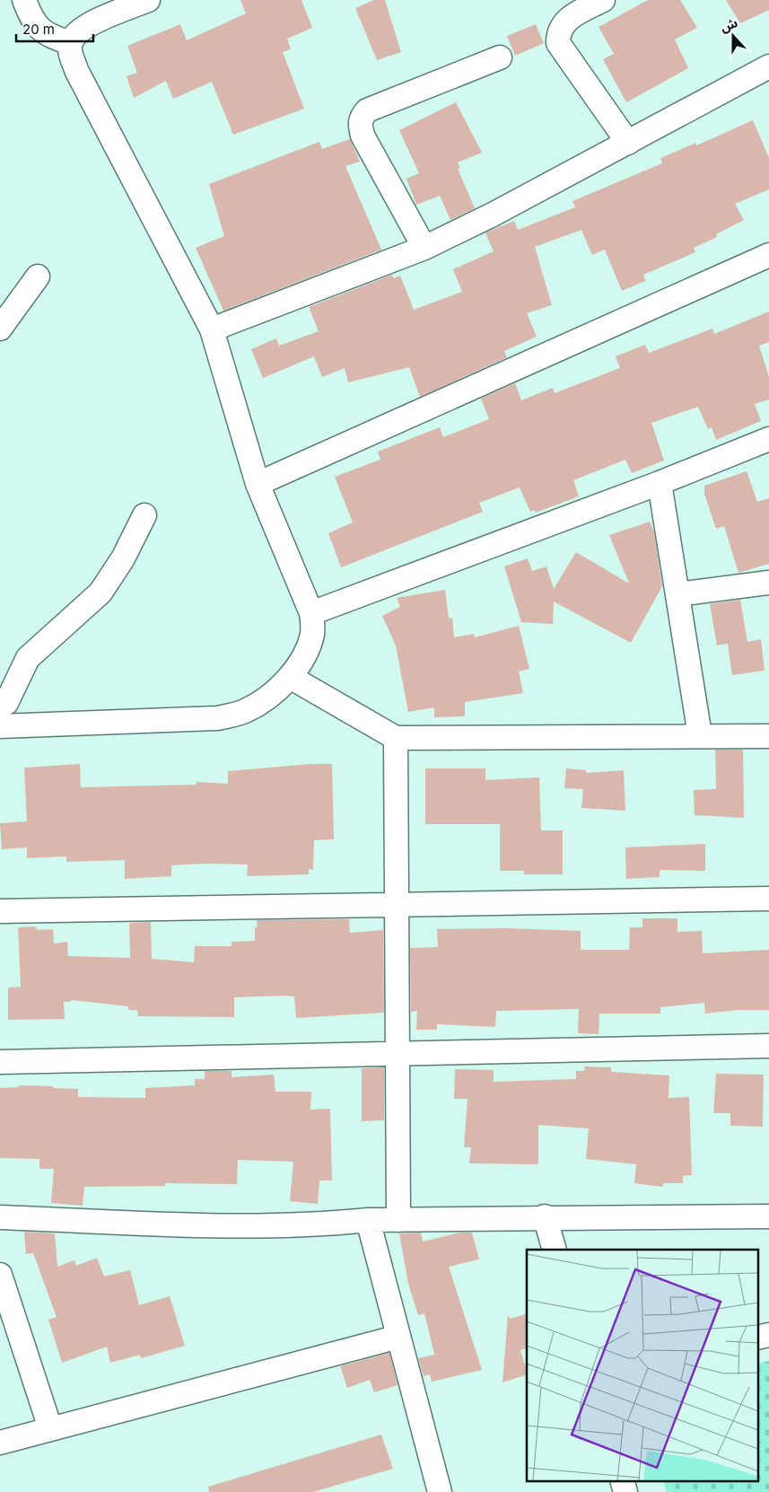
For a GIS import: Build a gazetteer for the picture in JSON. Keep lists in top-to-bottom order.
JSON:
{
  "scale_bar": "20 m",
  "north": "top"
}
